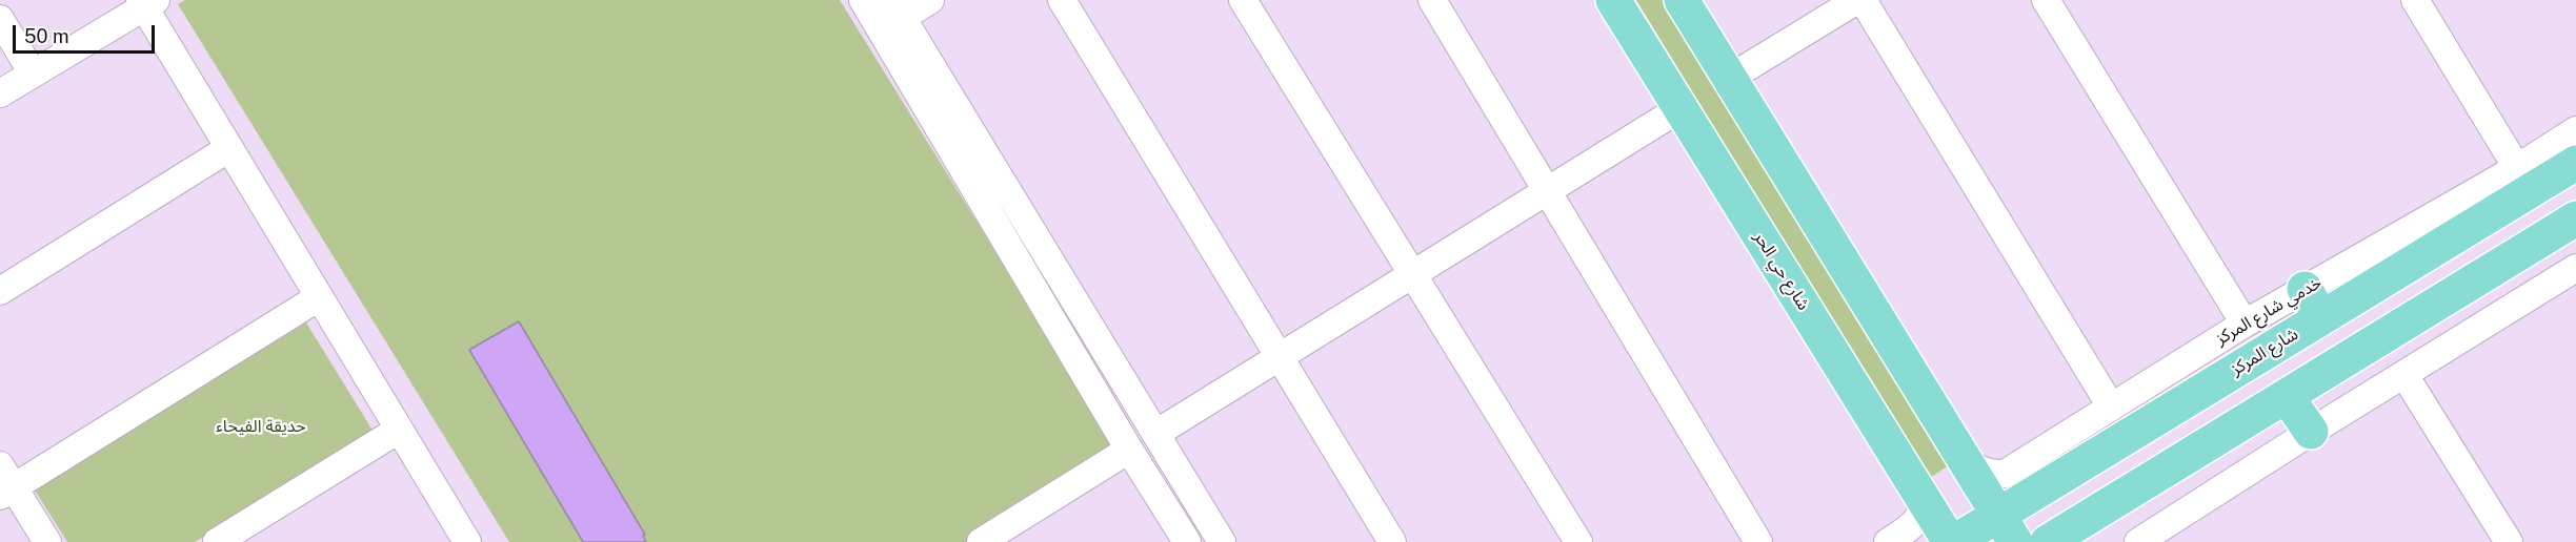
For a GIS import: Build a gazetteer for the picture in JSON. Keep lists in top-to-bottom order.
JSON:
{
  "streets": {
    "main road": ["شارع حي الحر", "شارع المركز"],
    "street": ["خدمي شارع المركز"]
  },
  "crossings": [
    ["خدمي شارع المركز", "شارع المركز"]
  ],
  "parks": ["حديقة الفيحاء"],
  "scale_bar": "50 m"
}
